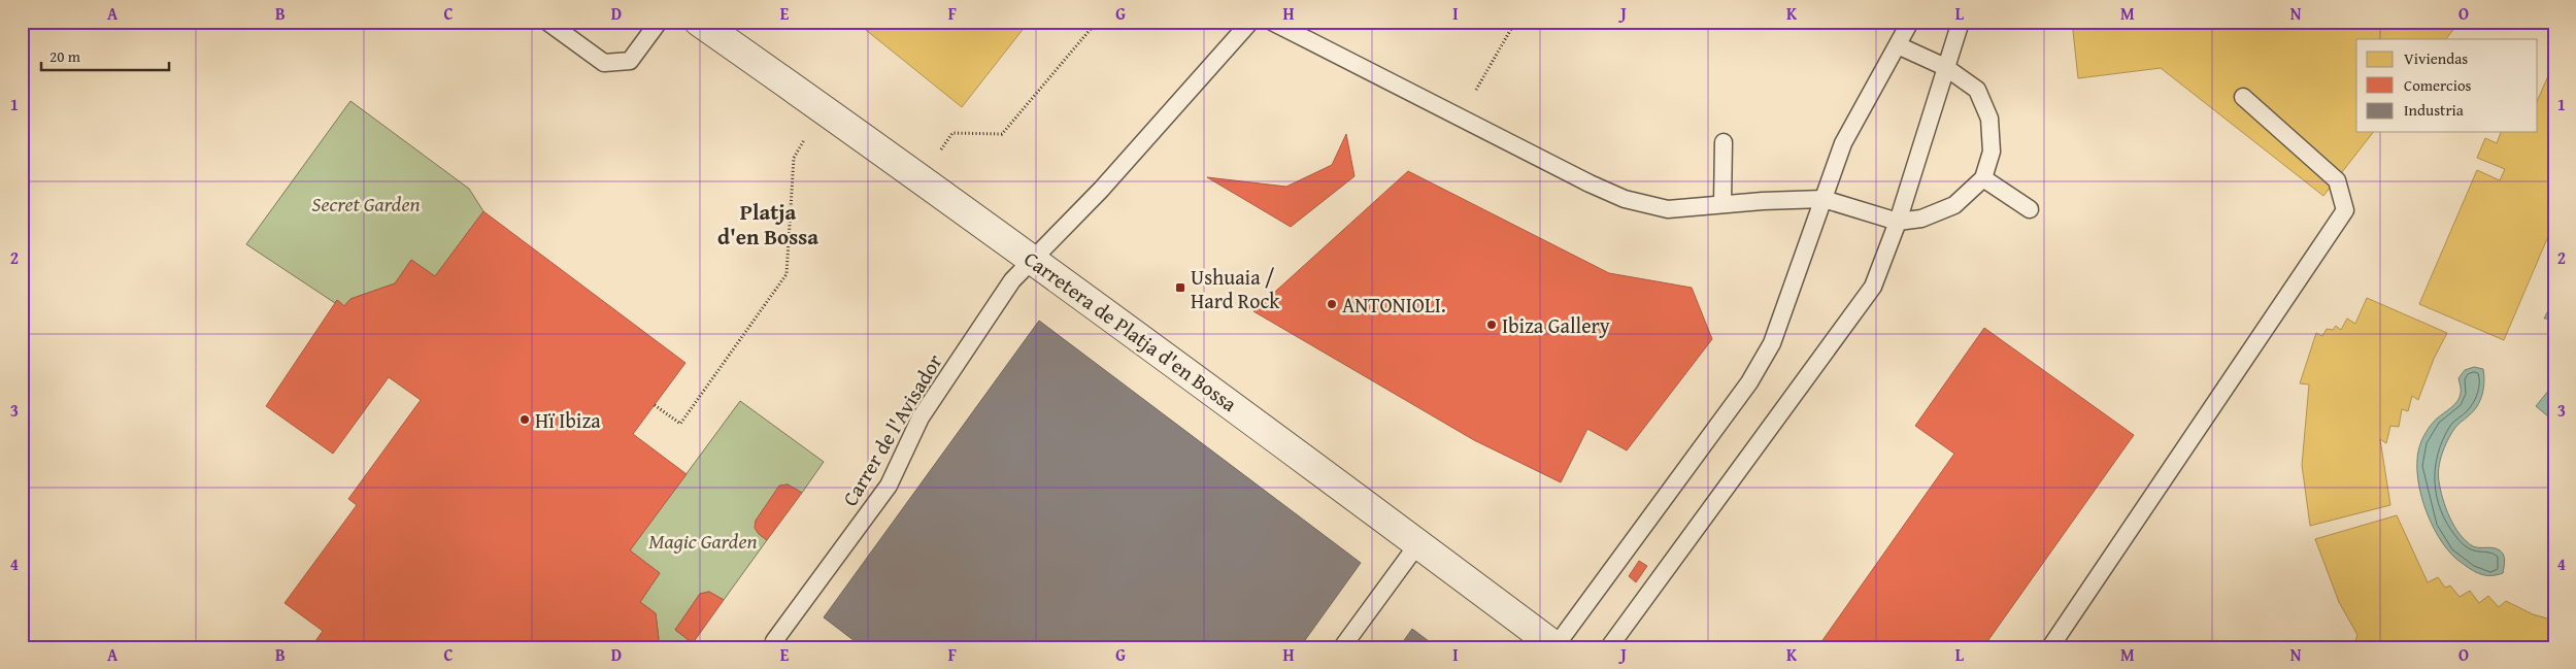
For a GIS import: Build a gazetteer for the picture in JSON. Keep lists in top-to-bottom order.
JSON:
{
  "streets": {
    "street": ["Carretera de Platja d'en Bossa"],
    "lane": ["Carrer de l'Avisador"]
  },
  "crossings": [
    ["Carretera de Platja d'en Bossa", "Carrer de l'Avisador"]
  ],
  "districts": ["Platja d'en Bossa"],
  "parks": ["Secret Garden", "Magic Garden"],
  "places": {
    "transit": ["Ushuaia / Hard Rock"],
    "other": ["ANTONIOLI.", "Ibiza Gallery", "Hï Ibiza"]
  },
  "legend": ["Viviendas", "Comercios", "Industria"],
  "scale_bar": "20 m",
  "grid": {
    "columns": [
      "A",
      "B",
      "C",
      "D",
      "E",
      "F",
      "G",
      "H",
      "I",
      "J",
      "K",
      "L",
      "M",
      "N",
      "O"
    ],
    "rows": [
      "1",
      "2",
      "3",
      "4"
    ]
  }
}
